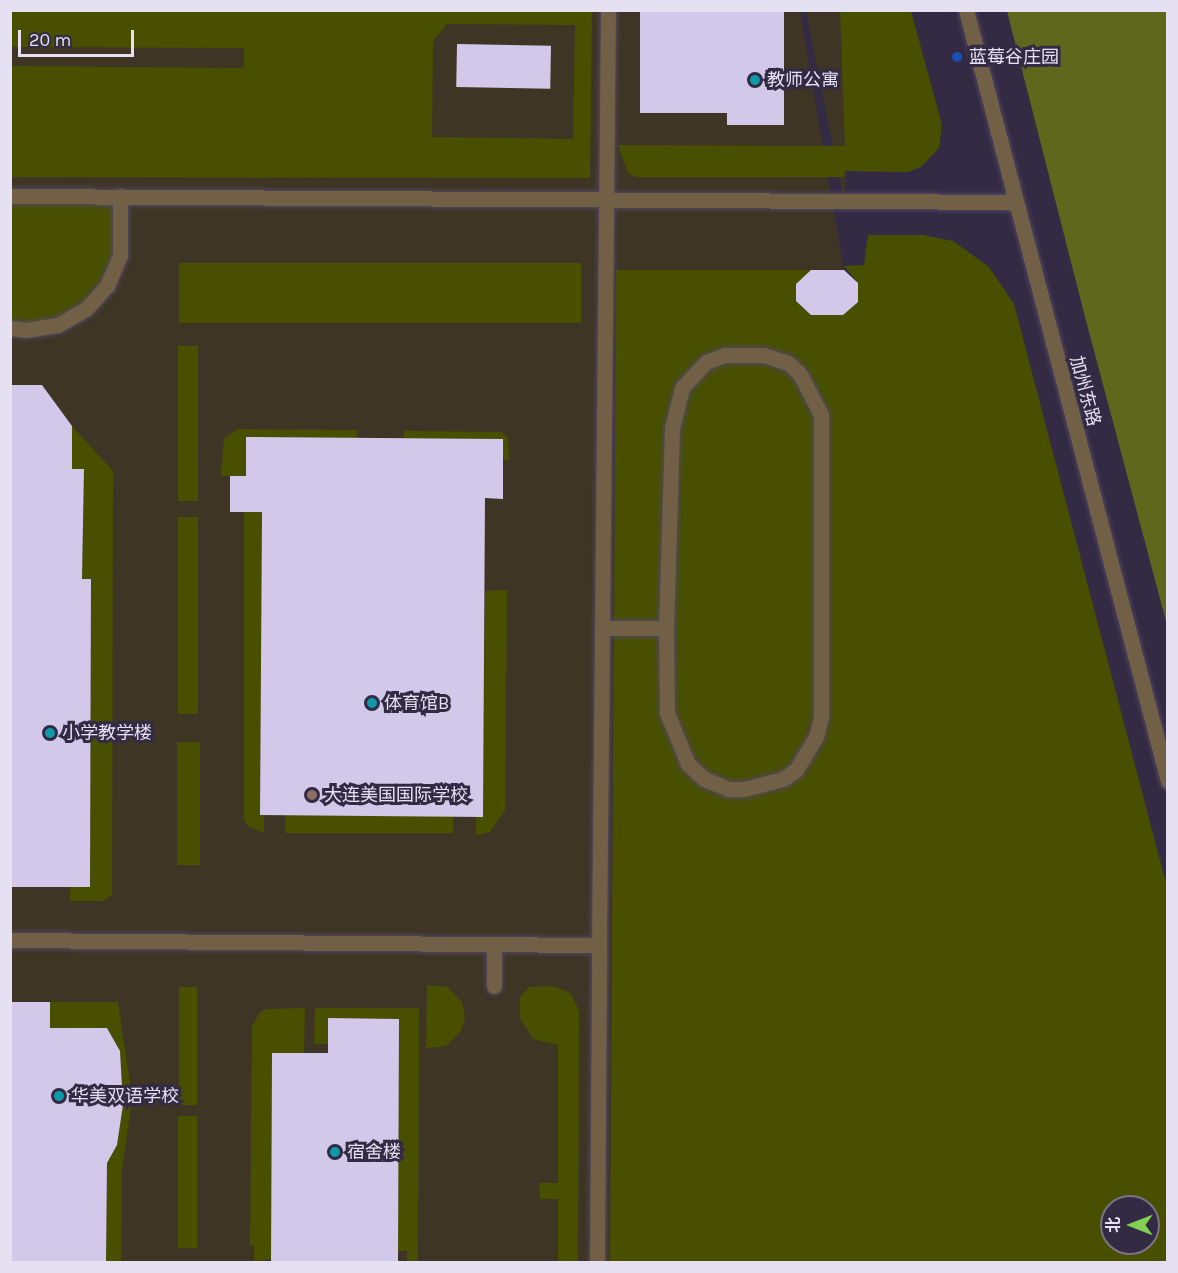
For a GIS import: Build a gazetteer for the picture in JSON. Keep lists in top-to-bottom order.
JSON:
{
  "streets": {
    "street": ["加州东路"]
  },
  "places": [
    "蓝莓谷庄园",
    "教师公寓",
    "体育馆B",
    "小学教学楼",
    "大连美国国际学校",
    "华美双语学校",
    "宿舍楼"
  ],
  "scale_bar": "20 m",
  "north": "left"
}
